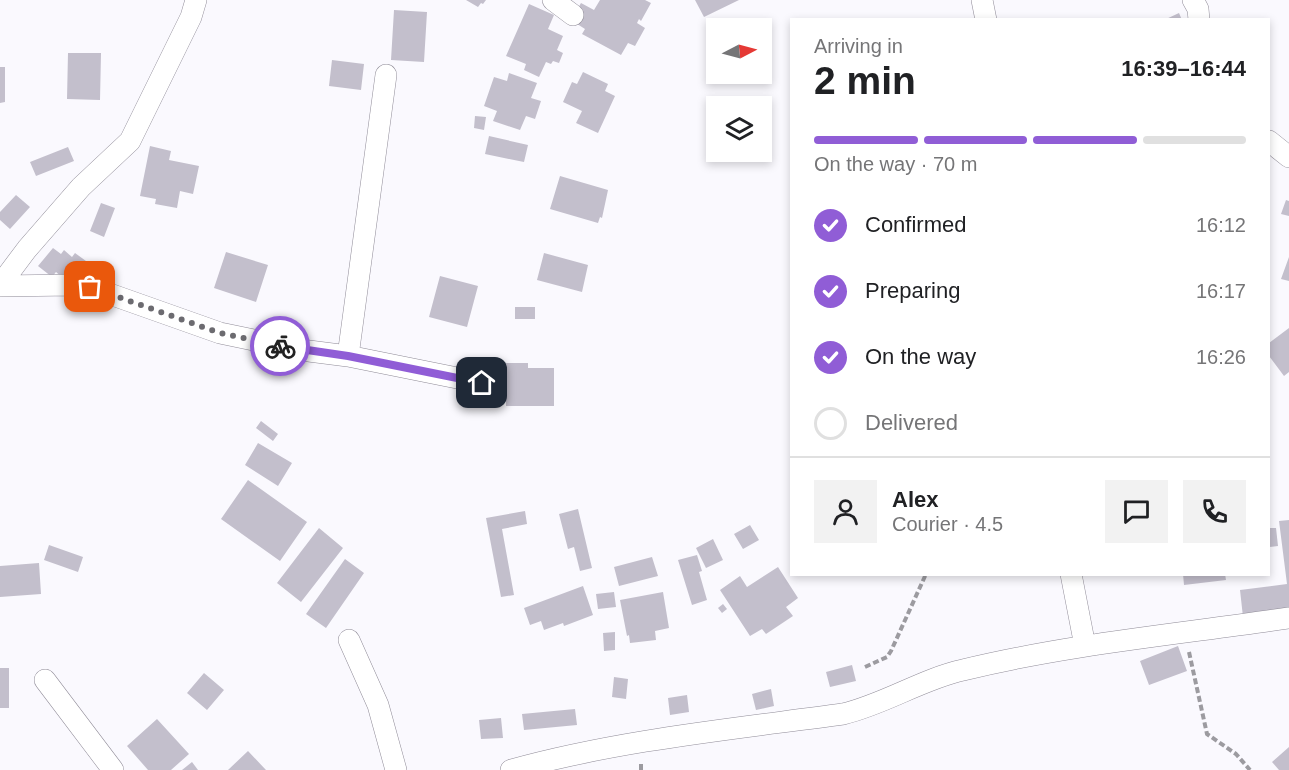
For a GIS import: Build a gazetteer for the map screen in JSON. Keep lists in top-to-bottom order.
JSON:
{
  "north": "right",
  "page": {
    "heading": ["2 min", "Arriving in", "16:39–16:44"],
    "panel": ["Alex", "Courier · 4.5"],
    "bar": "On the way · 70 m",
    "list": [
      ["Confirmed", "16:12"],
      ["Preparing", "16:17"],
      ["On the way", "16:26"],
      "Delivered"
    ]
  }
}
